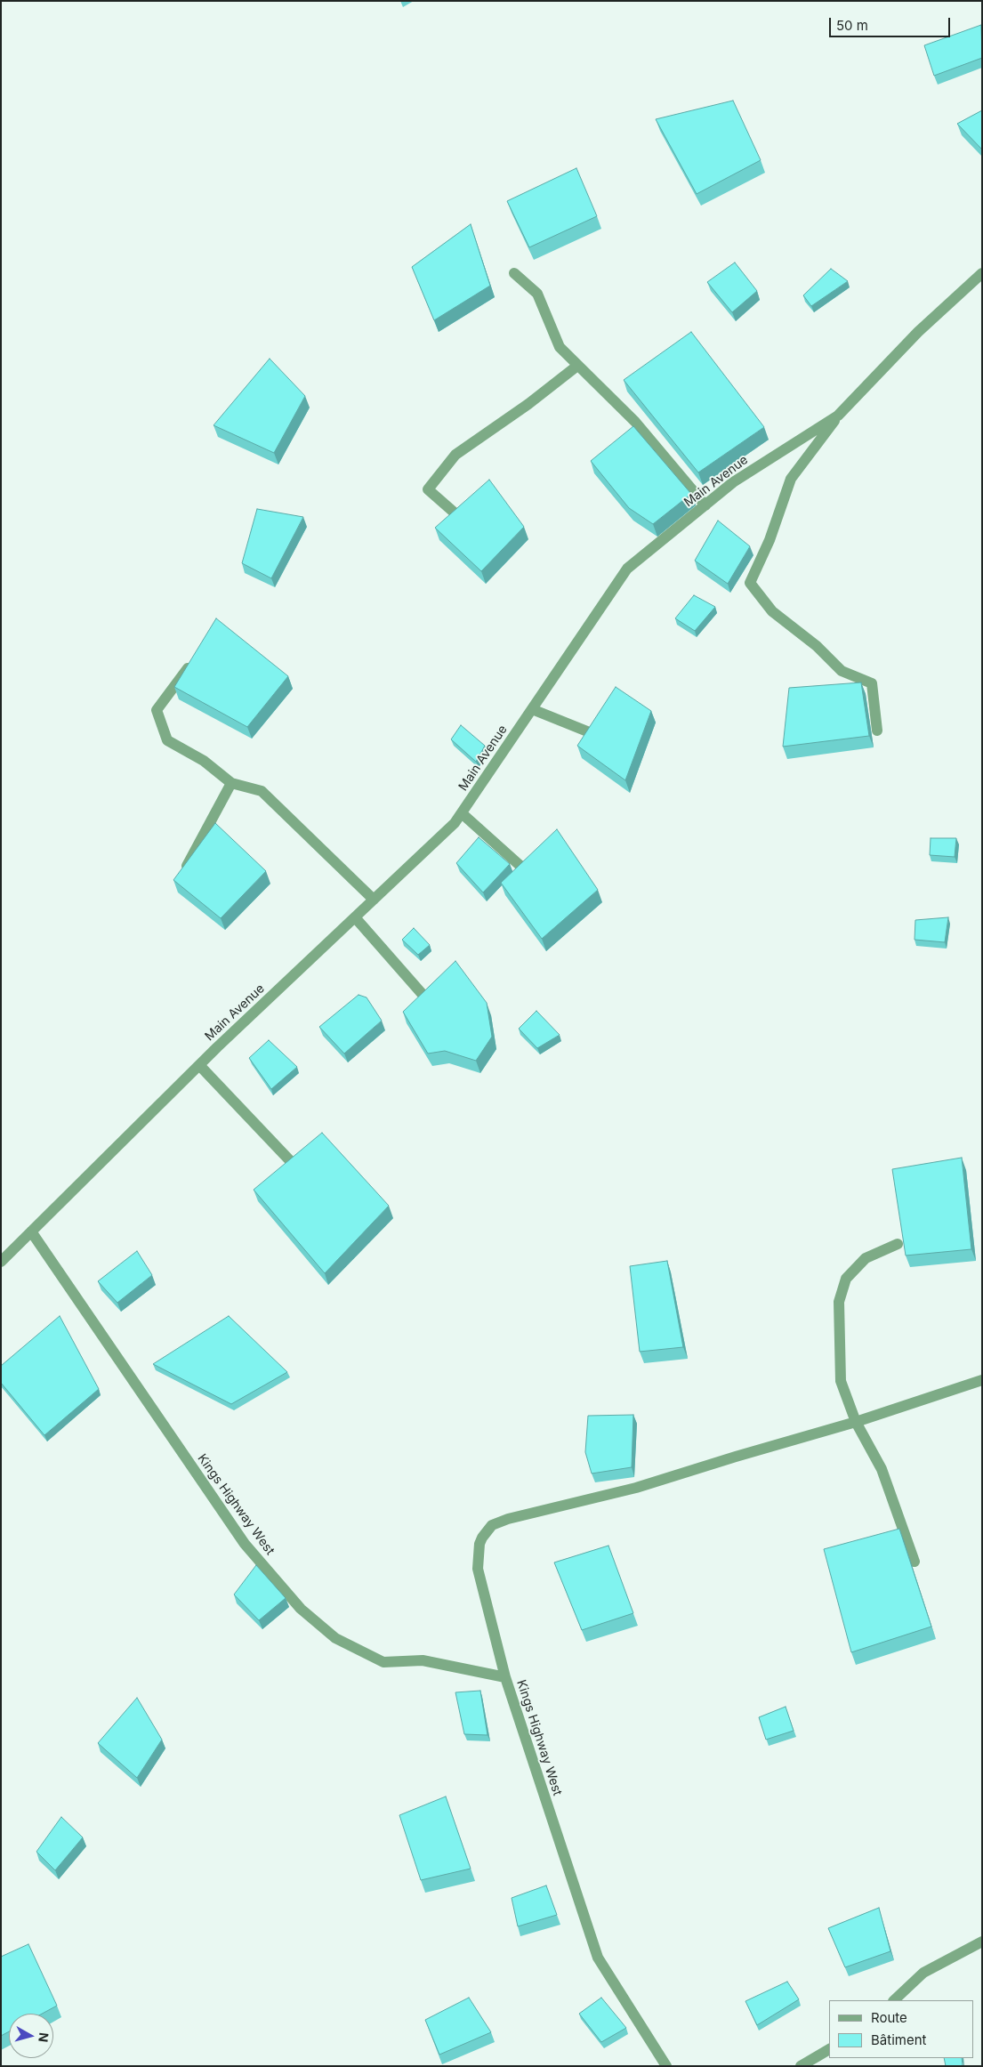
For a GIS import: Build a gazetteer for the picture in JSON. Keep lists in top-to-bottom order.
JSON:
{
  "streets": {
    "street": ["Main Avenue", "Kings Highway West"]
  },
  "crossings": [
    ["Main Avenue", "Kings Highway West"]
  ],
  "legend": ["Route", "Bâtiment"],
  "scale_bar": "50 m",
  "north": "right"
}
